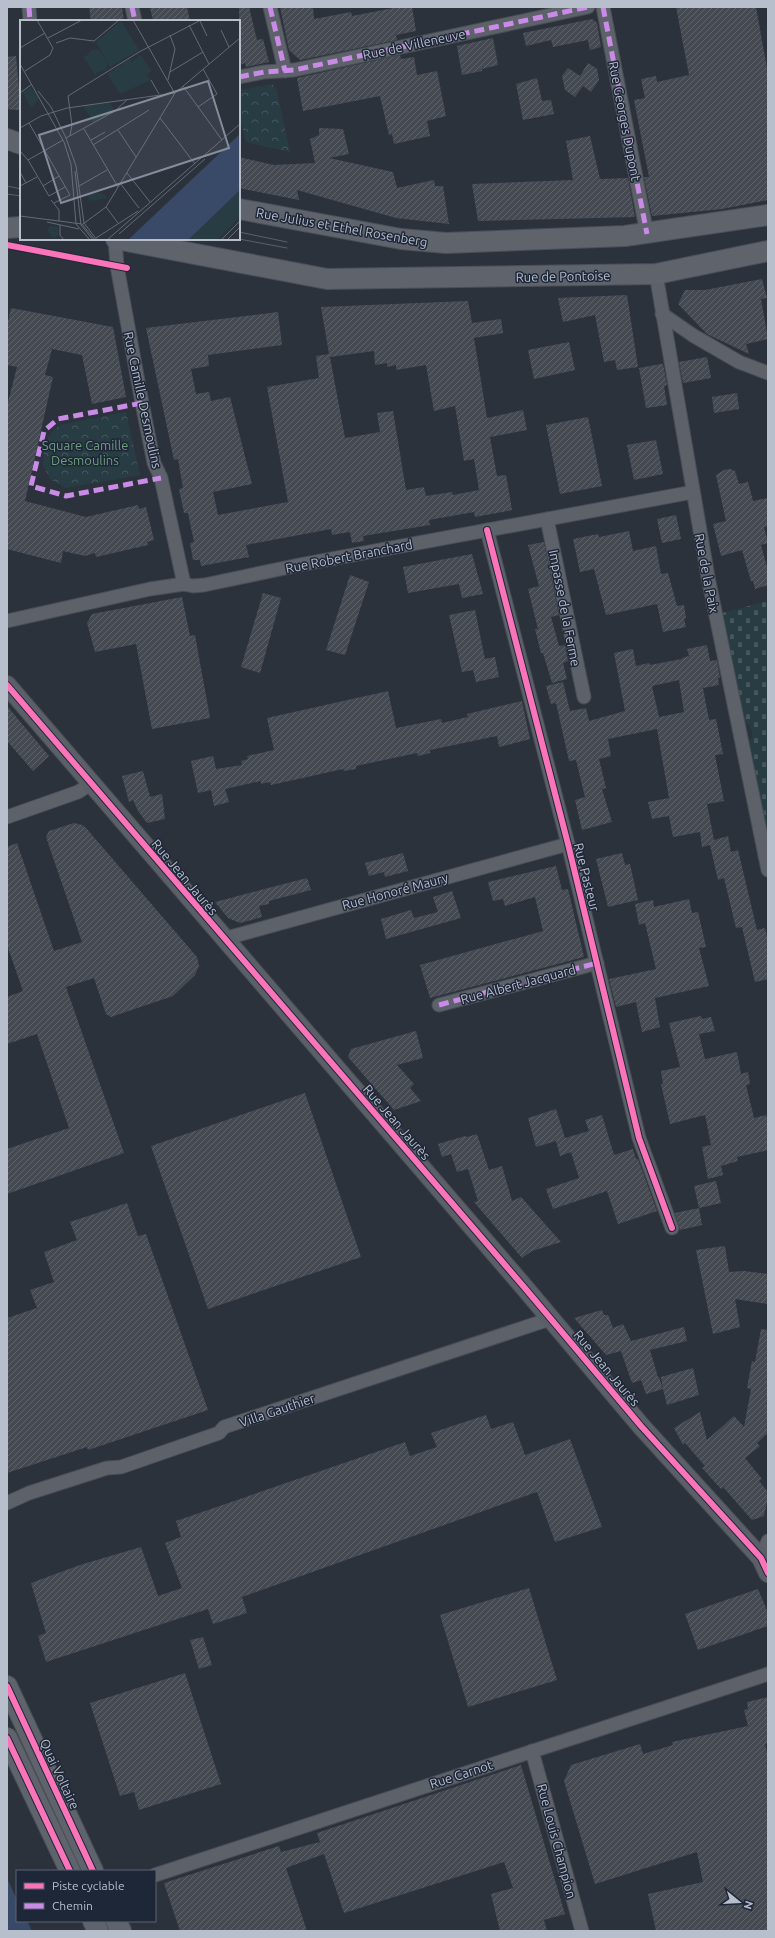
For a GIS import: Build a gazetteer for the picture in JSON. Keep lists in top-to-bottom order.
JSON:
{
  "streets": {
    "main road": ["Rue Julius et Ethel Rosenberg", "Rue de Pontoise", "Quai Voltaire"],
    "street": [
      "Rue de Villeneuve",
      "Rue Georges Dupont",
      "Rue Camille Desmoulins",
      "Rue Robert Branchard",
      "Rue de la Paix",
      "Impasse de la Ferme",
      "Rue Jean Jaurès",
      "Rue Pasteur",
      "Rue Honoré Maury",
      "Rue Albert Jacquard",
      "Villa Gauthier",
      "Rue Carnot",
      "Rue Louis Champion"
    ]
  },
  "crossings": [
    ["Rue Georges Dupont", "Rue Julius et Ethel Rosenberg"],
    ["Rue de Pontoise", "Rue de la Paix"],
    ["Rue Camille Desmoulins", "Rue Robert Branchard"],
    ["Rue Robert Branchard", "Rue de la Paix"],
    ["Rue Robert Branchard", "Impasse de la Ferme"],
    ["Rue Robert Branchard", "Rue Pasteur"],
    ["Rue Jean Jaurès", "Rue Honoré Maury"],
    ["Rue Jean Jaurès", "Villa Gauthier"],
    ["Rue Pasteur", "Rue Honoré Maury"],
    ["Rue Pasteur", "Rue Albert Jacquard"],
    ["Rue Carnot", "Rue Louis Champion"]
  ],
  "parks": ["Square Camille Desmoulins"],
  "legend": ["Piste cyclable", "Chemin"],
  "north": "right"
}
